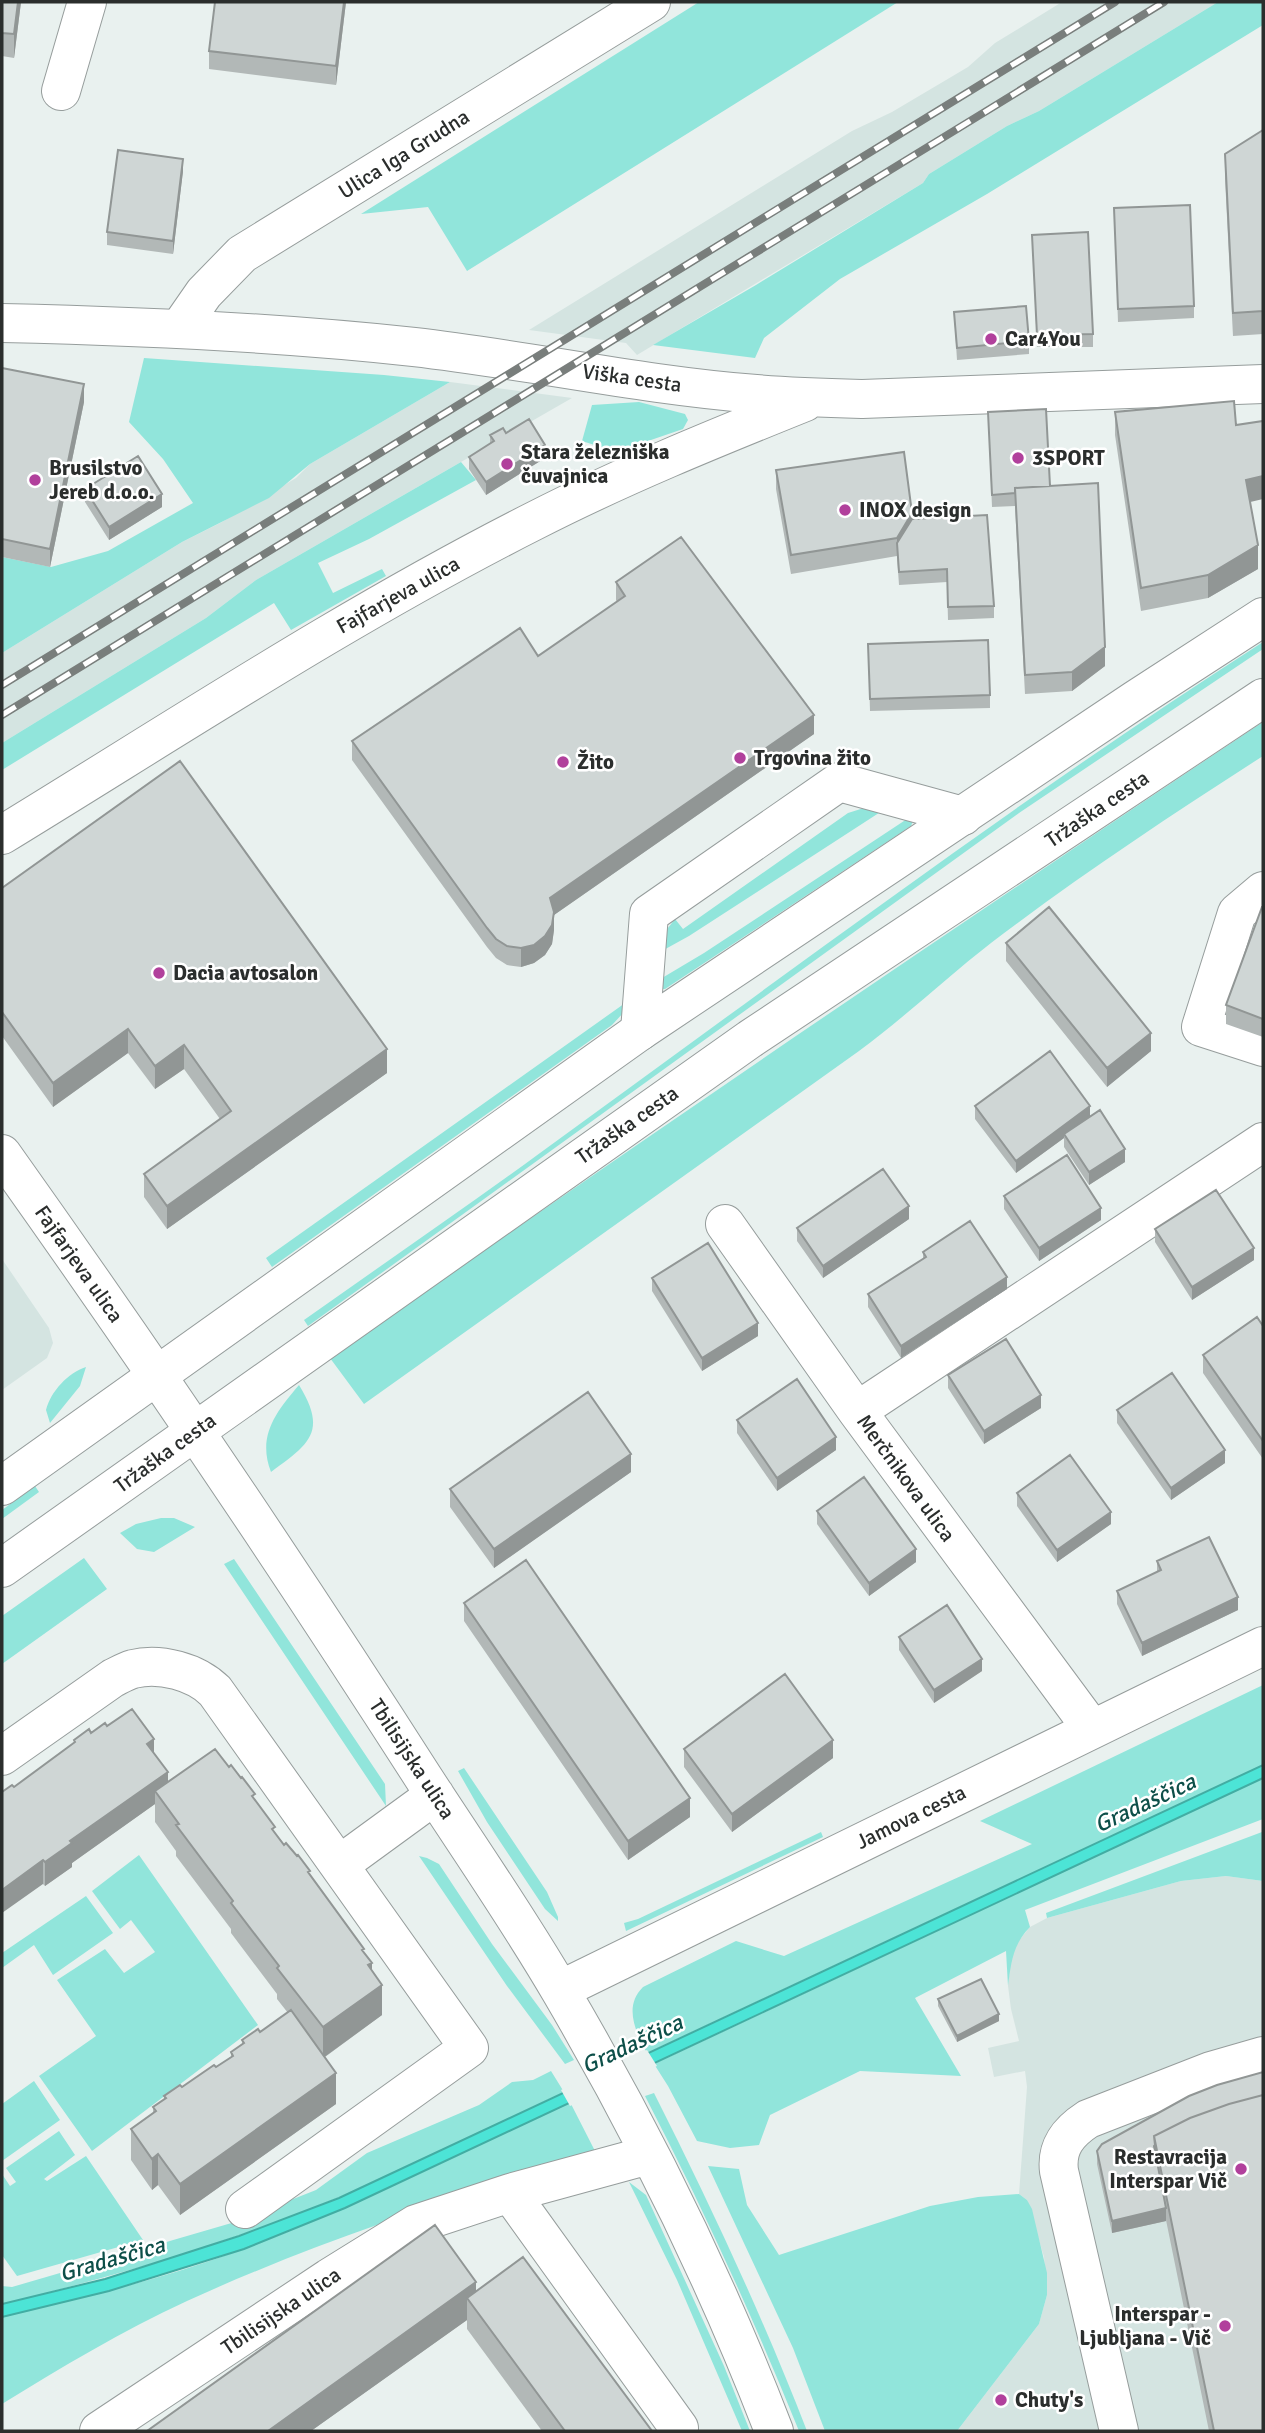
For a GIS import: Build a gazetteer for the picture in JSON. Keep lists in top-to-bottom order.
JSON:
{
  "streets": {
    "street": [
      "Ulica Iga Grudna",
      "Viška cesta",
      "Fajfarjeva ulica",
      "Tržaška cesta",
      "Merčnikova ulica",
      "Tbilisijska ulica",
      "Jamova cesta"
    ]
  },
  "crossings": [
    ["Ulica Iga Grudna", "Viška cesta"],
    ["Viška cesta", "Fajfarjeva ulica"],
    ["Fajfarjeva ulica", "Tbilisijska ulica"],
    ["Tržaška cesta", "Tbilisijska ulica"],
    ["Merčnikova ulica", "Jamova cesta"],
    ["Tbilisijska ulica", "Jamova cesta"]
  ],
  "water": ["Gradaščica"],
  "places": [
    "Car4You",
    "3SPORT",
    "Stara železniška čuvajnica",
    "Brusilstvo Jereb d.o.o.",
    "INOX design",
    "Trgovina žito",
    "Žito",
    "Dacia avtosalon",
    "Restavracija Interspar Vič",
    "Interspar - Ljubljana - Vič",
    "Chuty's"
  ]
}
